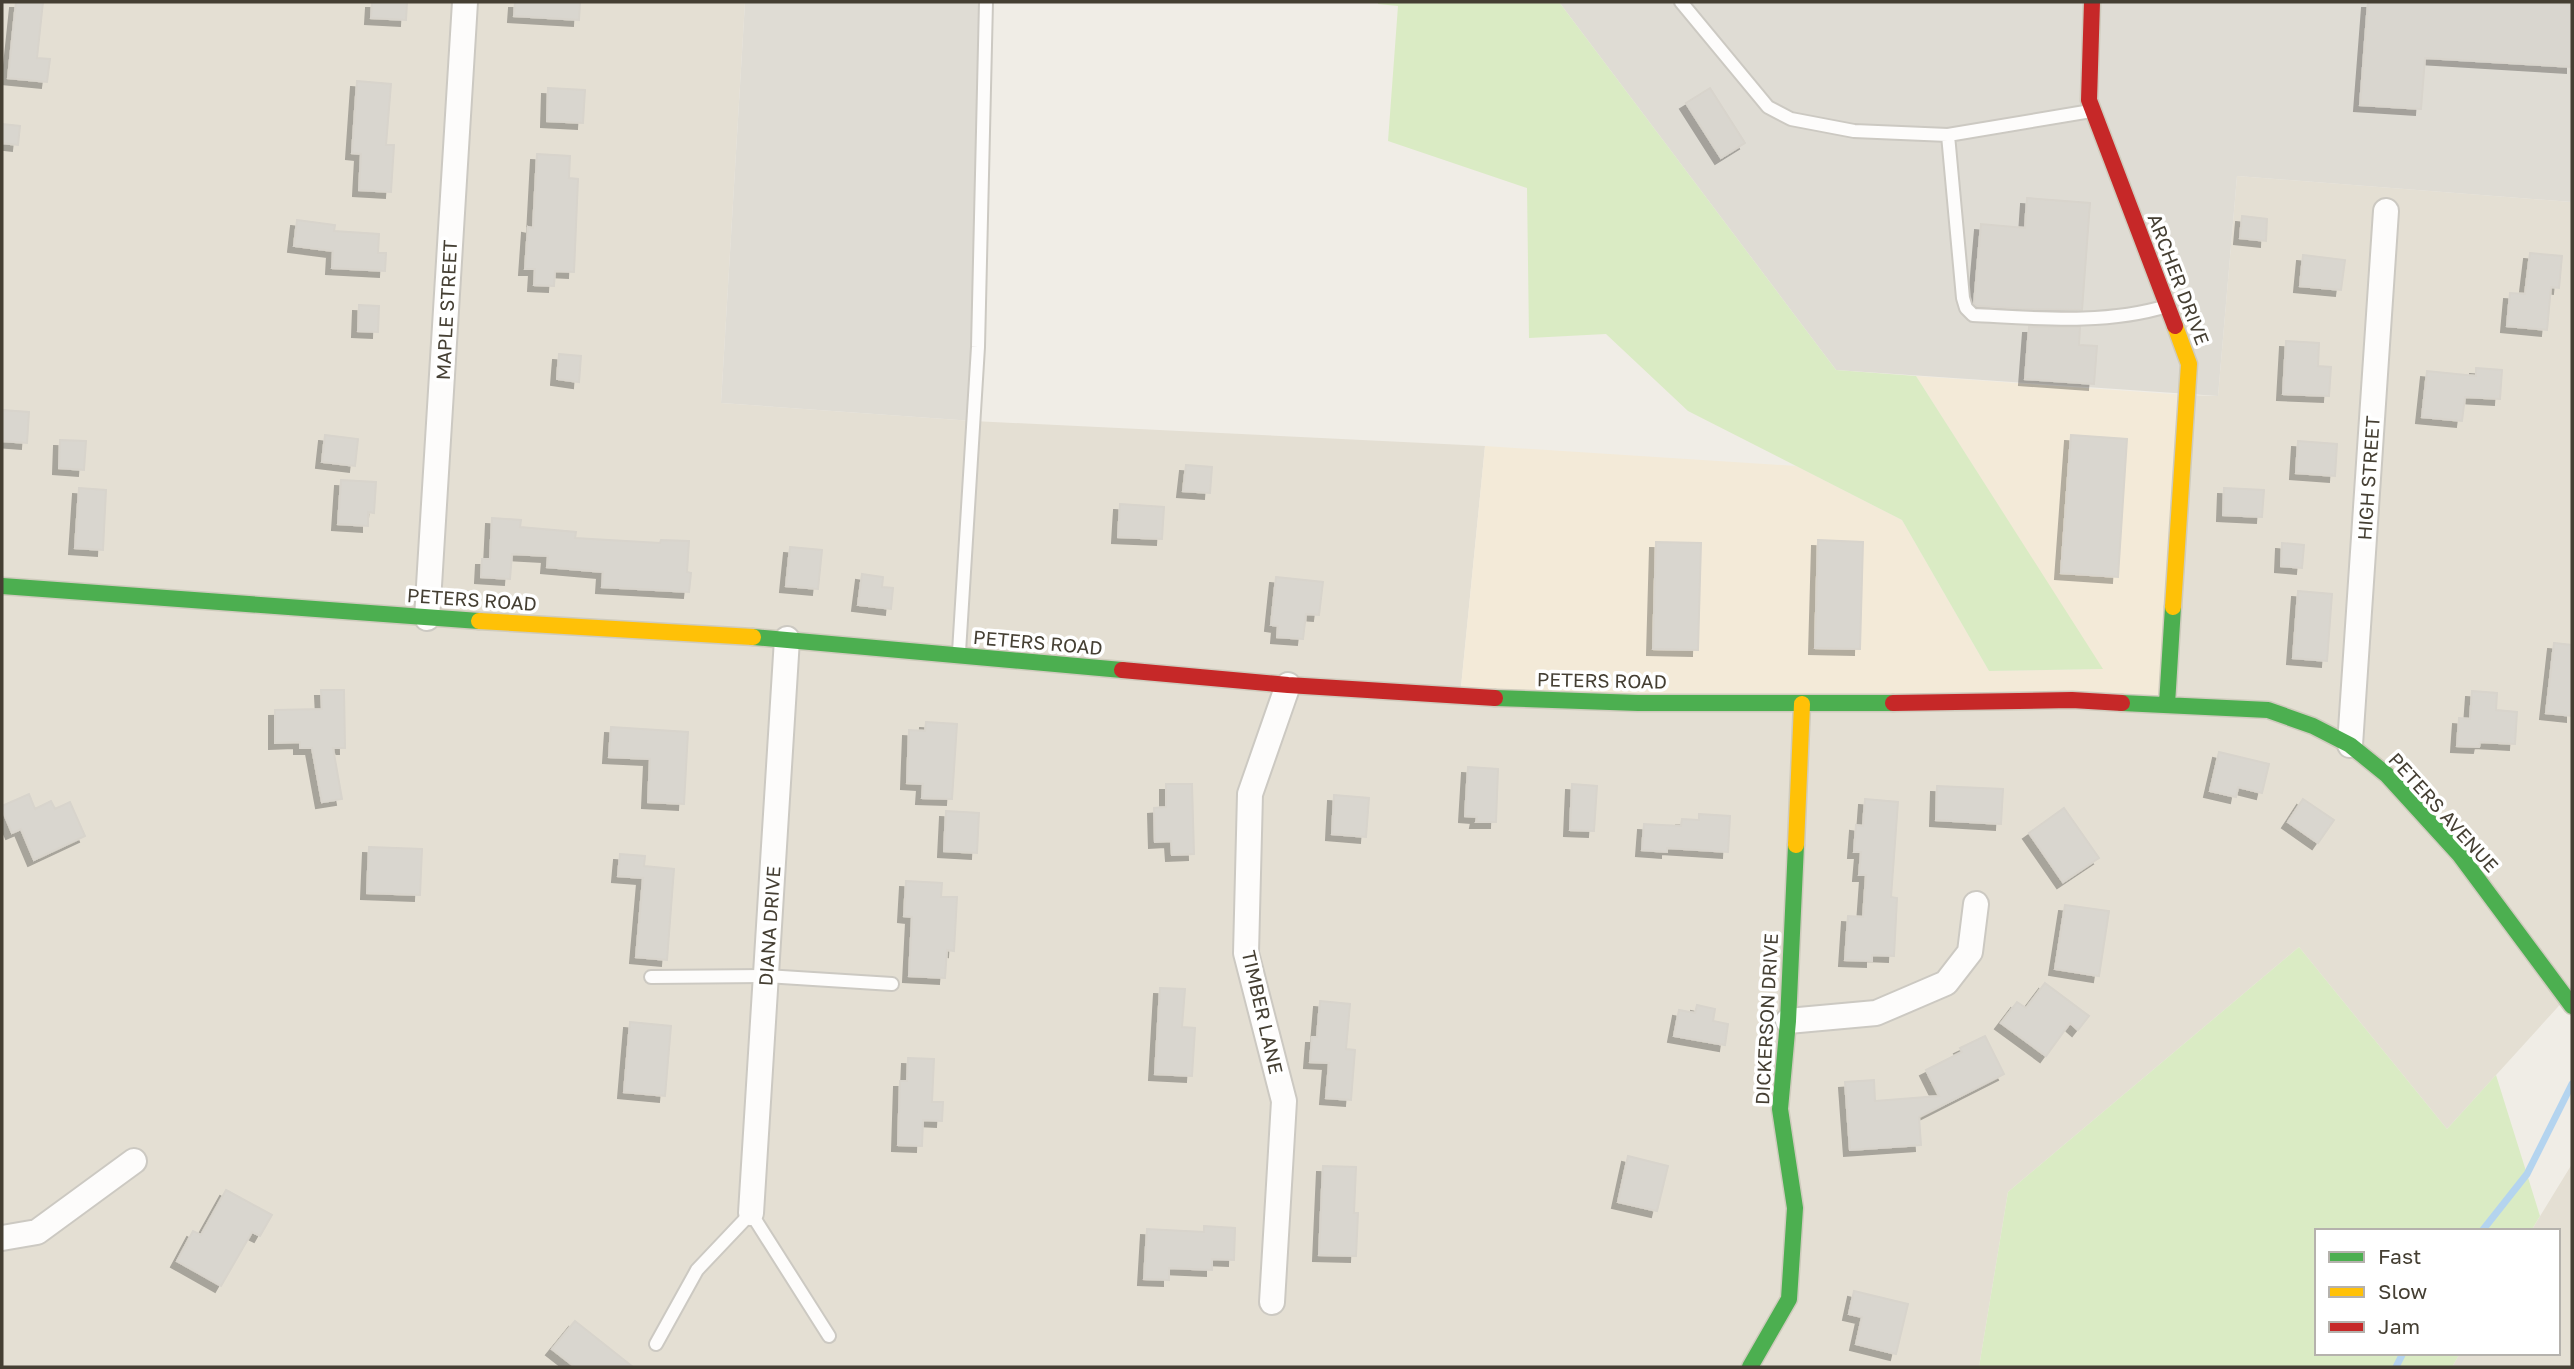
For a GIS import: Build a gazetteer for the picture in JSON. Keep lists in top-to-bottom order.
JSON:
{
  "streets": {
    "street": [
      "ARCHER DRIVE",
      "MAPLE STREET",
      "HIGH STREET",
      "PETERS ROAD",
      "PETERS AVENUE",
      "DIANA DRIVE",
      "TIMBER LANE",
      "DICKERSON DRIVE"
    ]
  },
  "crossings": [
    ["ARCHER DRIVE", "PETERS AVENUE"],
    ["MAPLE STREET", "PETERS ROAD"],
    ["HIGH STREET", "PETERS AVENUE"],
    ["PETERS ROAD", "PETERS AVENUE"],
    ["PETERS ROAD", "DIANA DRIVE"],
    ["PETERS ROAD", "TIMBER LANE"],
    ["PETERS ROAD", "DICKERSON DRIVE"]
  ],
  "legend": ["Fast", "Slow", "Jam"]
}
